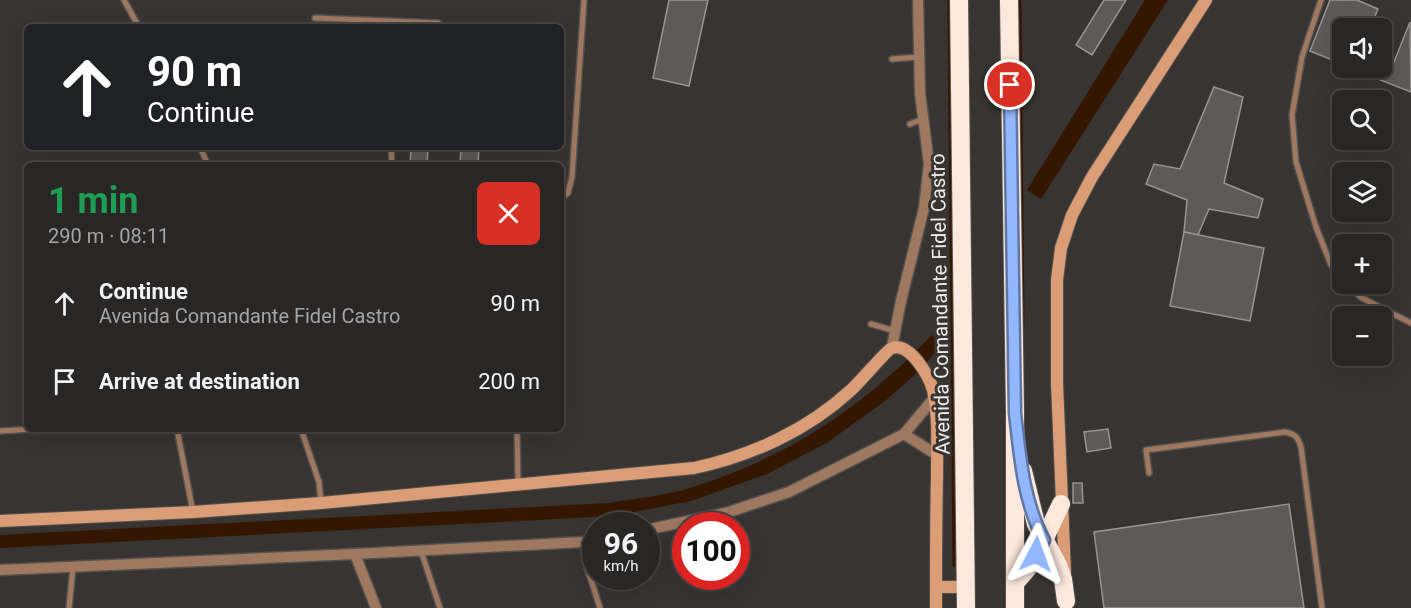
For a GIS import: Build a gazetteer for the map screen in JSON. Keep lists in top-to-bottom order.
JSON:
{
  "streets": {
    "highway": ["Avenida Comandante Fidel Castro"]
  },
  "page": {
    "map_buttons": ["+", "−"],
    "turn": ["90 m", "Continue"],
    "heading": ["1 min", "290 m · 08:11"],
    "list": [
      {
        "name": "Continue",
        "note": "Avenida Comandante Fidel Castro",
        "value": "90 m"
      },
      {
        "name": "Arrive at destination",
        "value": "200 m"
      }
    ],
    "speed": "96 km/h",
    "limit": "100"
  }
}
